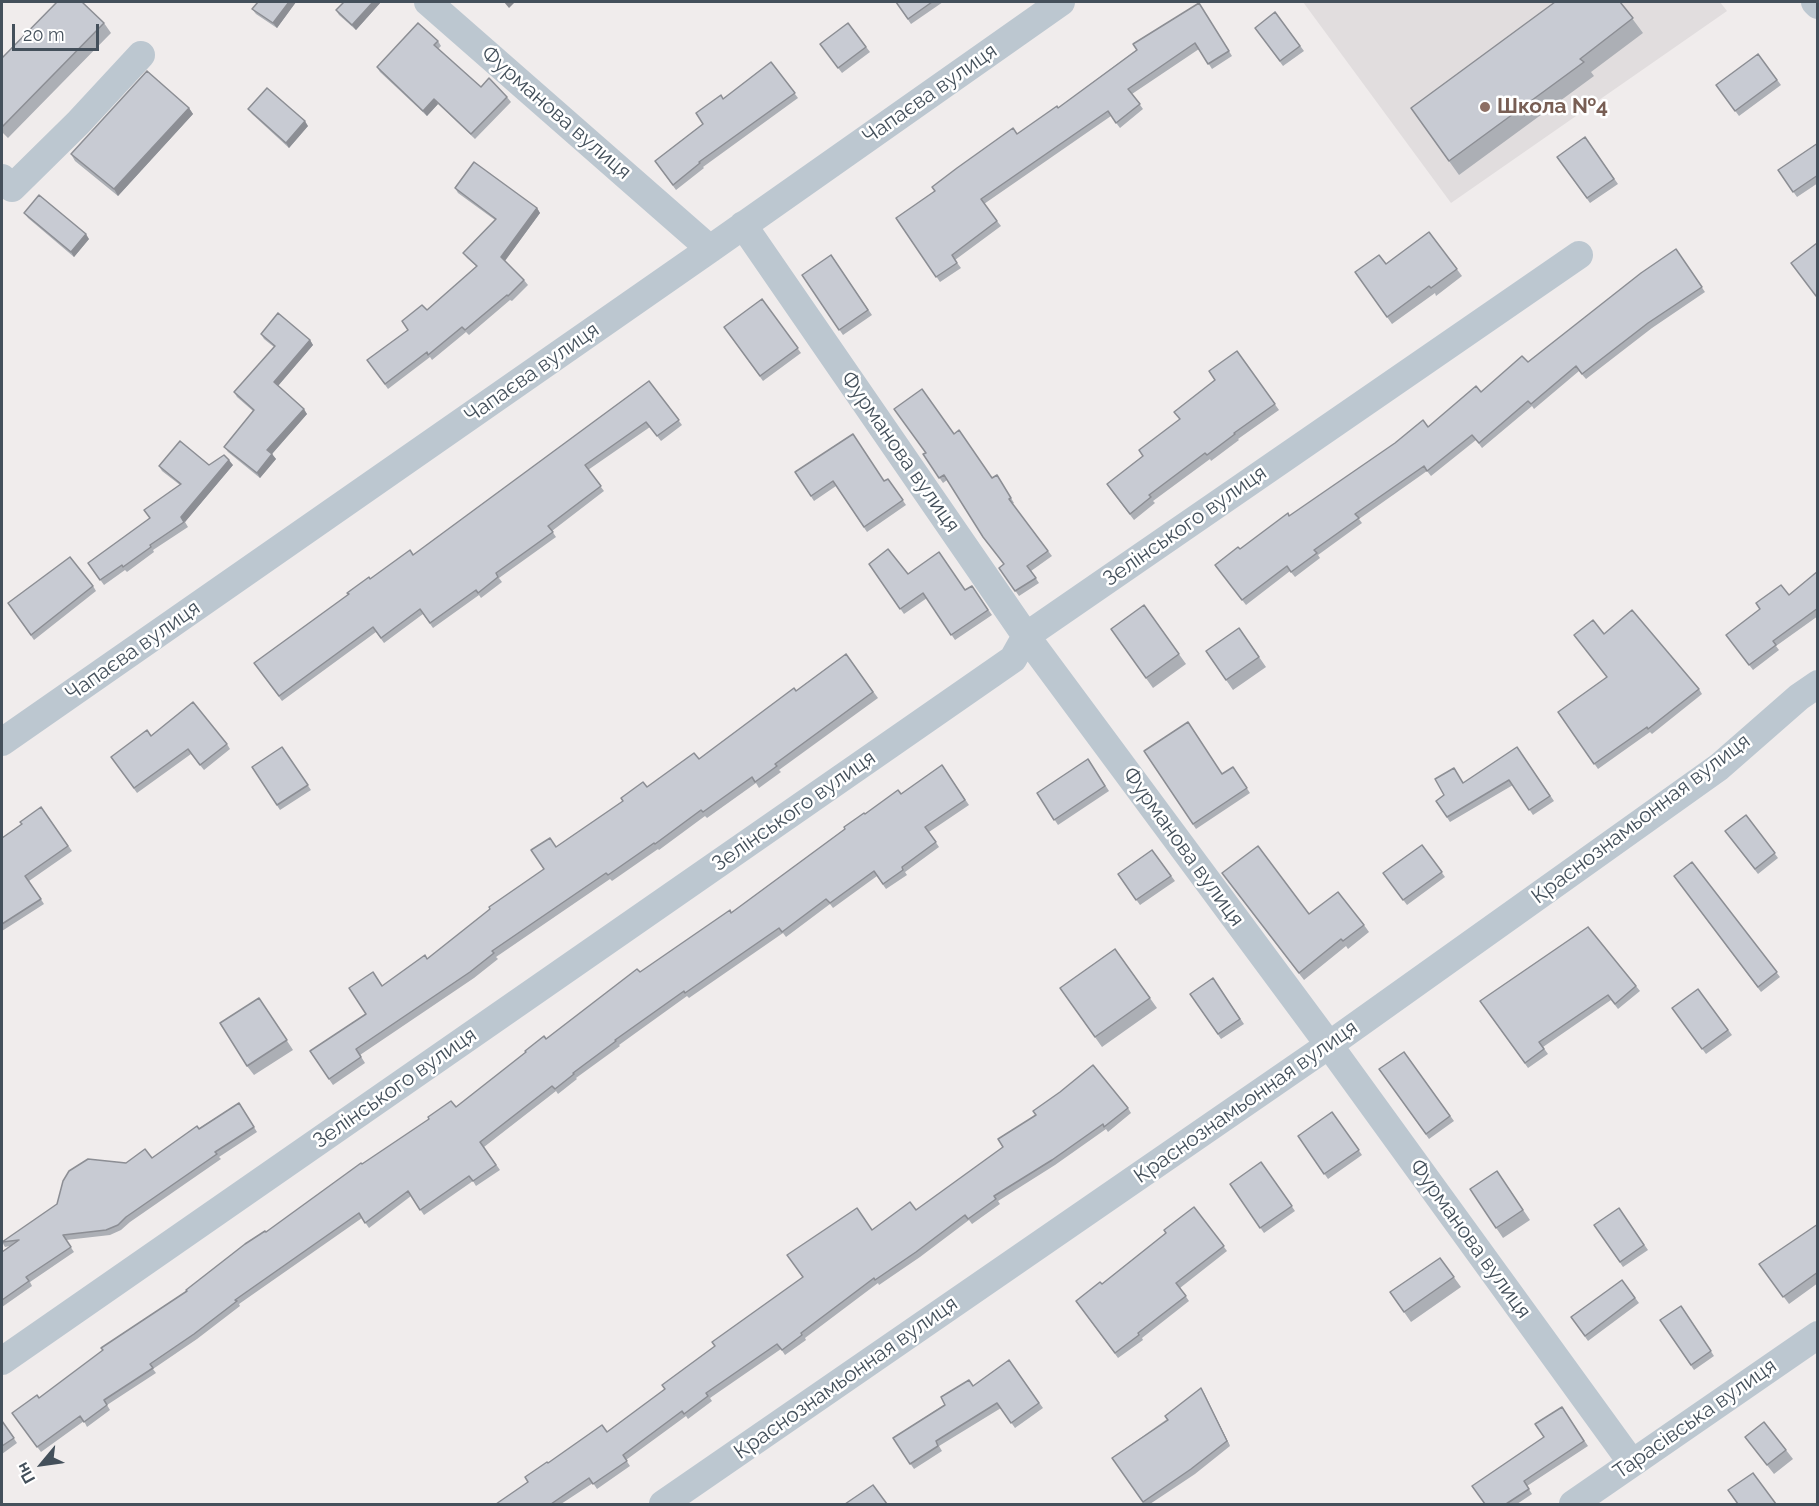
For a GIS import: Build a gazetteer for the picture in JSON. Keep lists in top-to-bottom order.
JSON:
{
  "streets": {
    "street": [
      "Чапаєва вулиця",
      "Фурманова вулиця",
      "Зелінського вулиця",
      "Краснознамьонная вулиця",
      "Тарасівська вулиця"
    ]
  },
  "crossings": [
    ["Чапаєва вулиця", "Фурманова вулиця"],
    ["Фурманова вулиця", "Зелінського вулиця"],
    ["Фурманова вулиця", "Краснознамьонная вулиця"],
    ["Фурманова вулиця", "Тарасівська вулиця"]
  ],
  "places": ["Школа №4"],
  "scale_bar": "20 m",
  "north": "bottom left"
}
